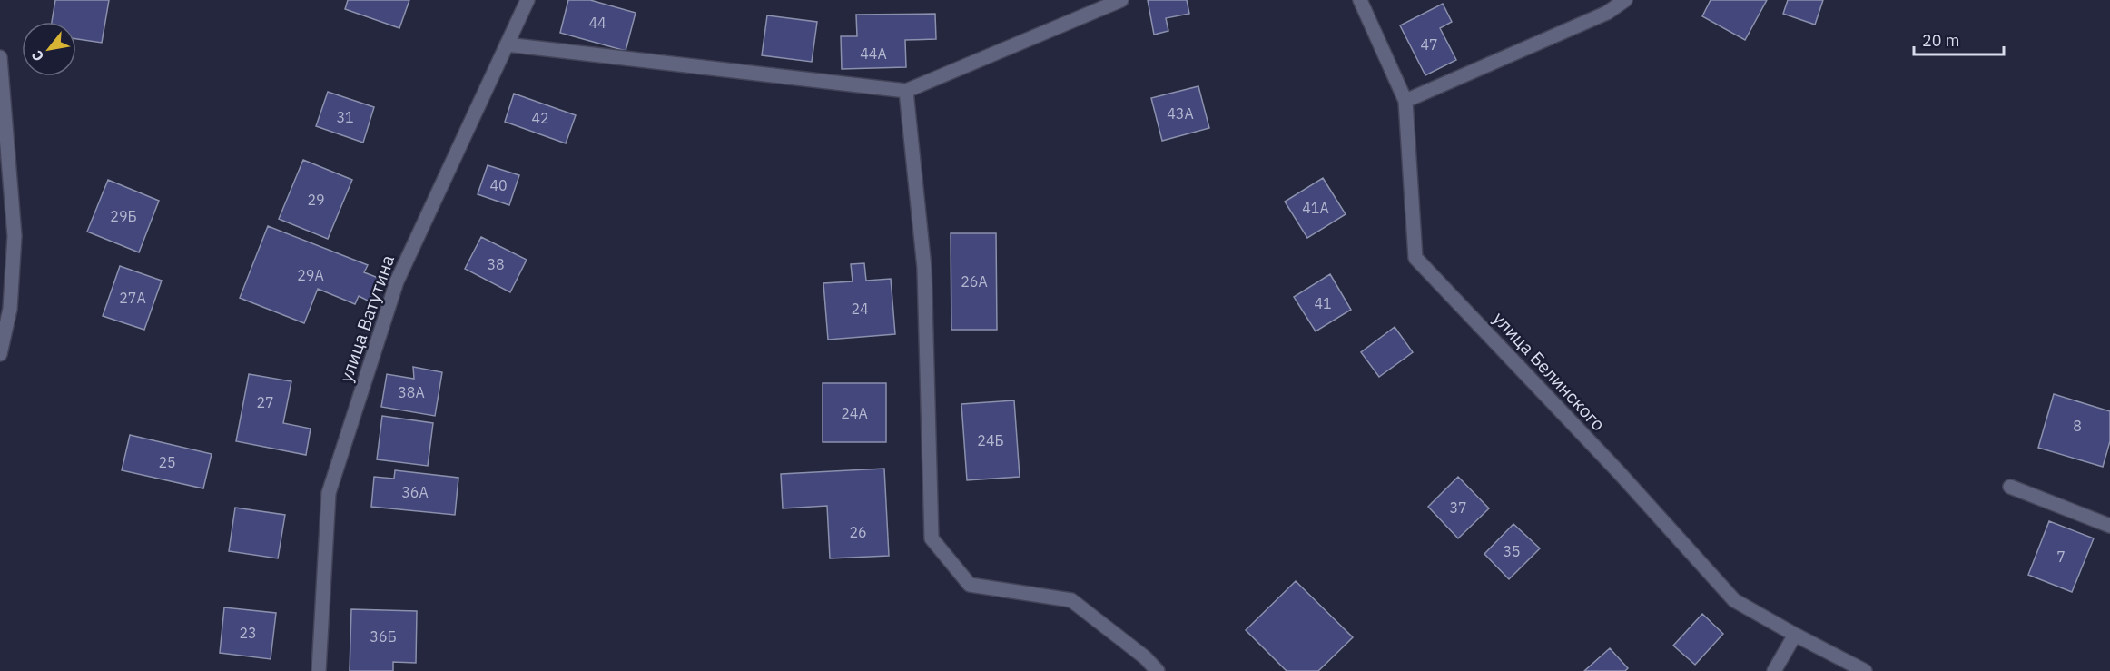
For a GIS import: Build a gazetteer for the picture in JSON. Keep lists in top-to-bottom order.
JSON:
{
  "streets": {
    "street": ["улица Ватутина", "улица Белинского"]
  },
  "house_numbers": [
    "44",
    "47",
    "44А",
    "43А",
    "31",
    "42",
    "40",
    "29",
    "41А",
    "29Б",
    "38",
    "29А",
    "26А",
    "27А",
    "41",
    "24",
    "38А",
    "27",
    "24А",
    "8",
    "24Б",
    "25",
    "36А",
    "37",
    "26",
    "35",
    "7",
    "23",
    "36Б"
  ],
  "scale_bar": "20 m",
  "north": "bottom left"
}
